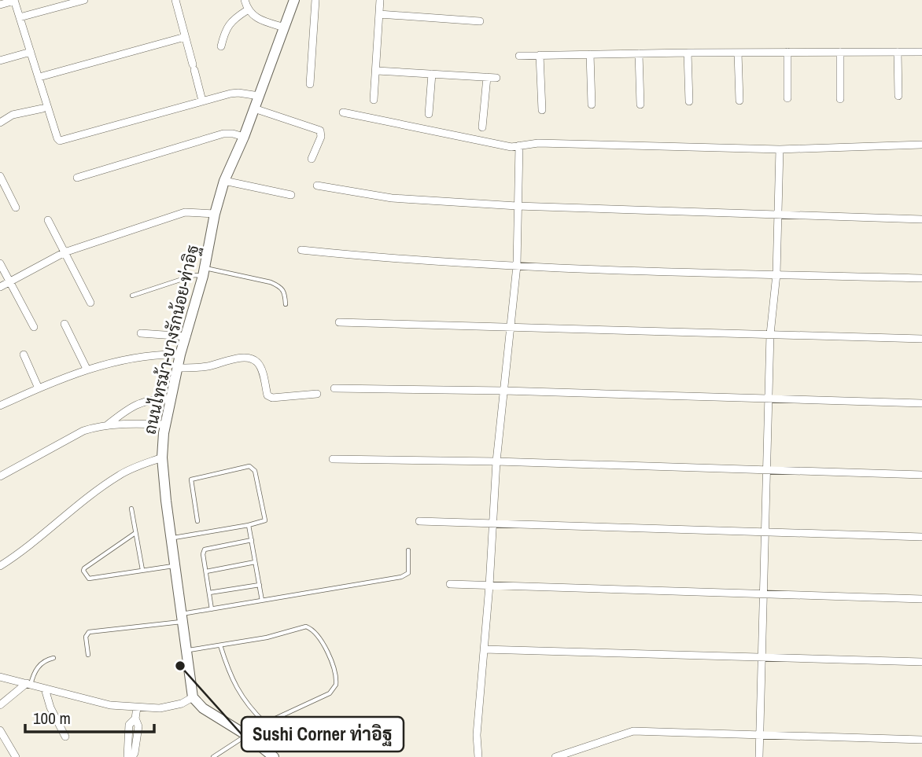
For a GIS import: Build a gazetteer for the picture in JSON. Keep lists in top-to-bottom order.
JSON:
{
  "streets": {
    "street": ["ถนนไทรม้า-บางรักน้อย-ท่าอิฐ"]
  },
  "places": ["Sushi Corner ท่าอิฐ"],
  "scale_bar": "100 m"
}
